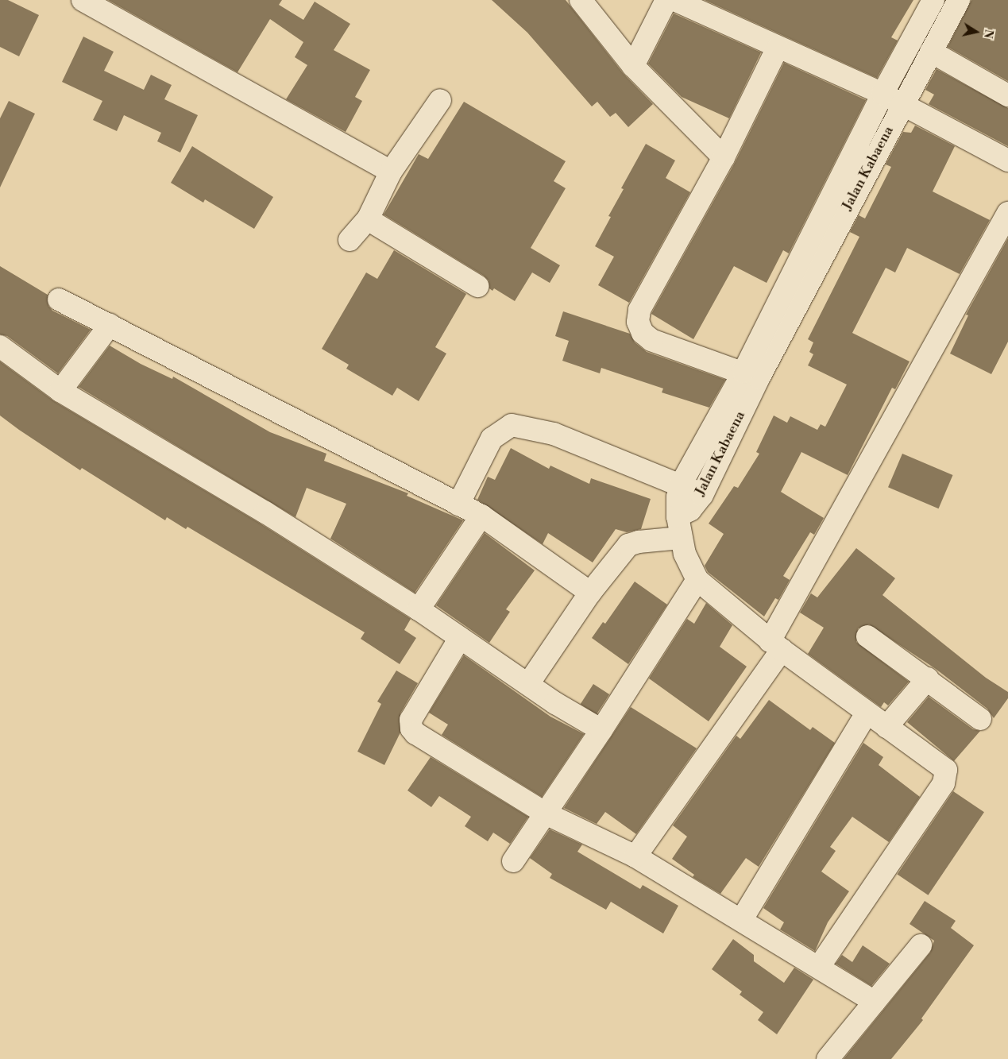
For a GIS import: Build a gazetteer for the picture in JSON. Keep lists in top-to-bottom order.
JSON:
{
  "streets": {
    "street": ["Jalan Kabaena"]
  },
  "north": "right"
}
